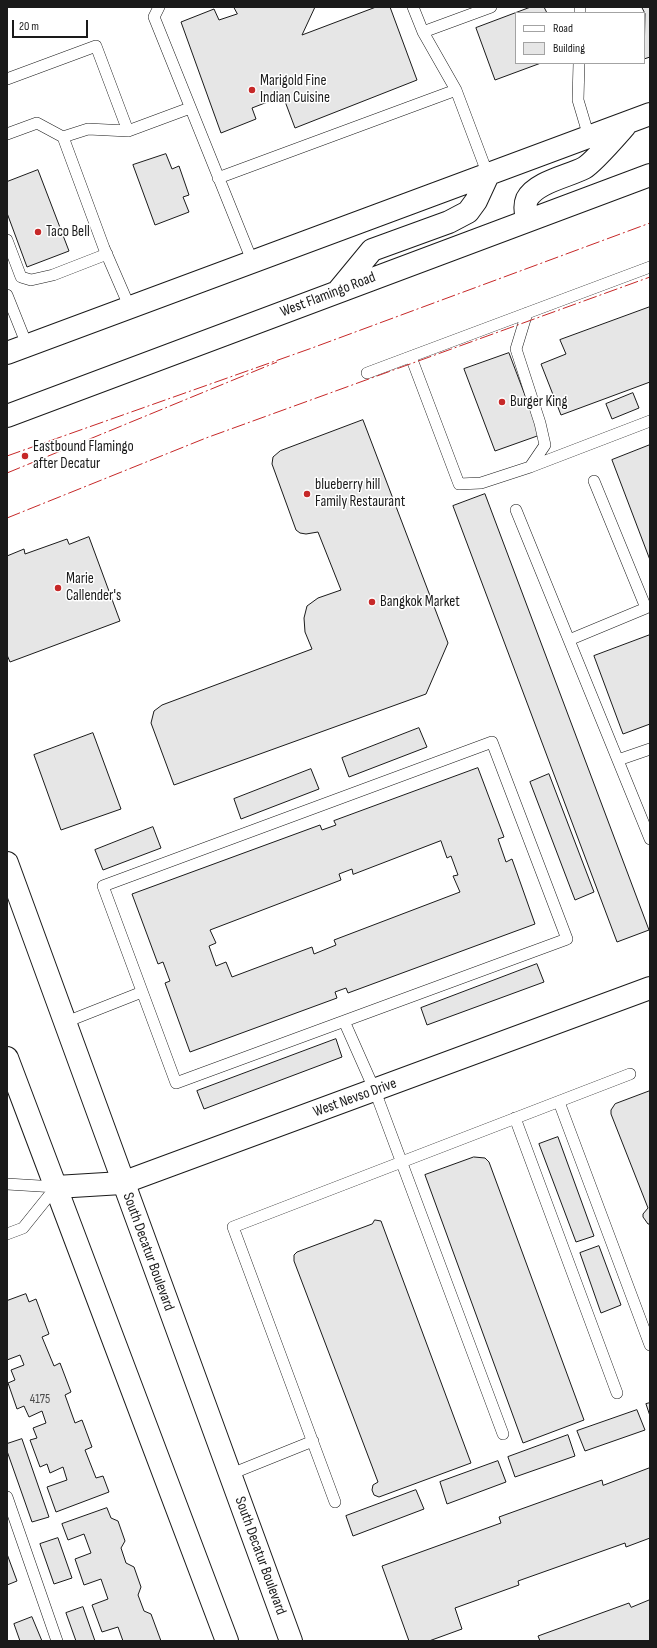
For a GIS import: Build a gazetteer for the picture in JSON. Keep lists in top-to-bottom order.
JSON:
{
  "streets": {
    "main road": ["West Flamingo Road", "West Nevso Drive", "South Decatur Boulevard"]
  },
  "crossings": [
    ["West Nevso Drive", "South Decatur Boulevard"]
  ],
  "places": [
    "Marigold Fine Indian Cuisine",
    "Taco Bell",
    "Burger King",
    "Eastbound Flamingo after Decatur",
    "blueberry hill Family Restaurant",
    "Marie Callender's",
    "Bangkok Market"
  ],
  "house_numbers": ["4175"],
  "legend": ["Road", "Building"],
  "scale_bar": "20 m"
}
